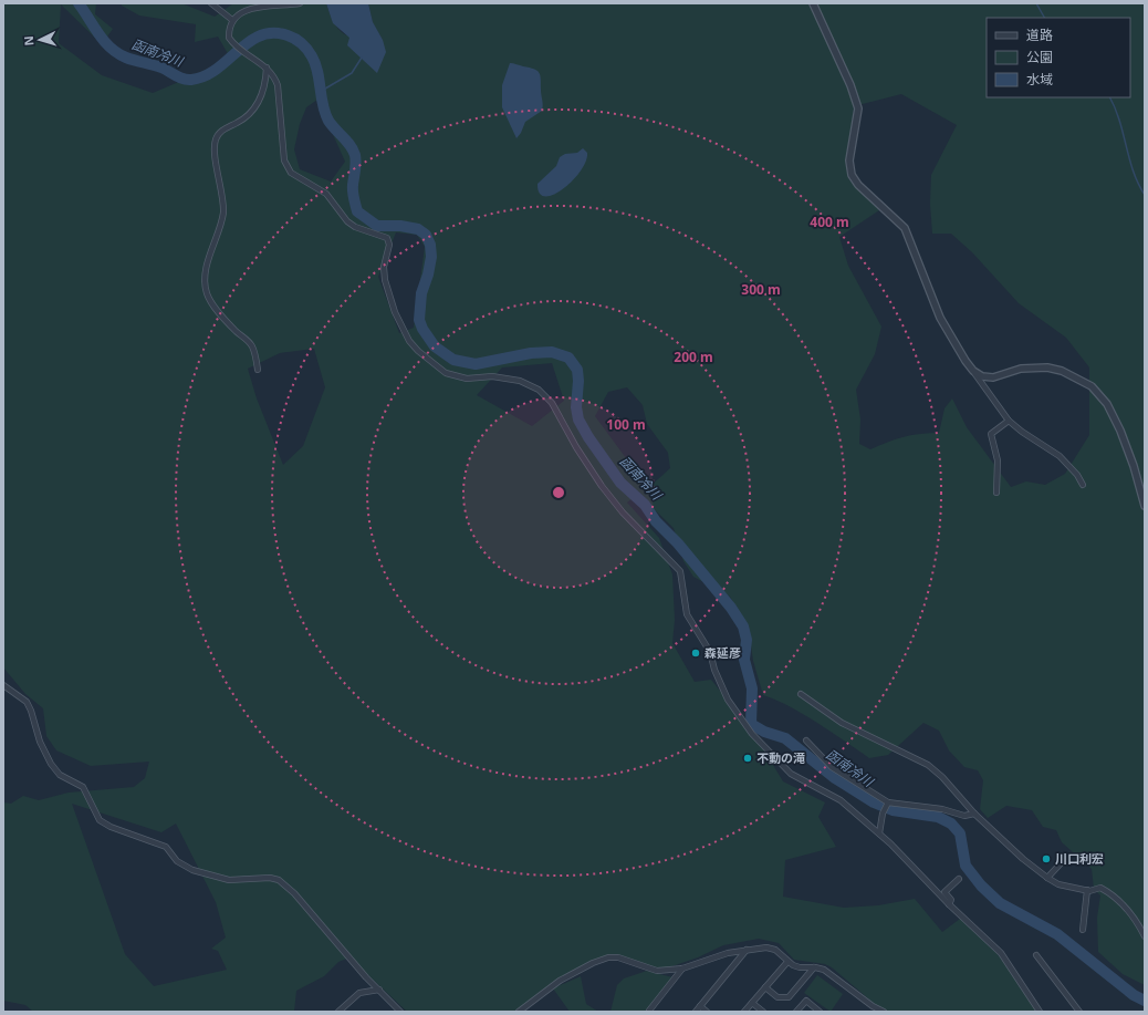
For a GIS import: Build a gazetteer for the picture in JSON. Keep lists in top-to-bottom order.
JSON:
{
  "water": ["函南冷川"],
  "places": ["森延彦", "不動の滝", "川口利宏"],
  "legend": ["道路", "公園", "水域"],
  "north": "left",
  "rings": [
    "400 m",
    "300 m",
    "200 m",
    "100 m"
  ]
}
